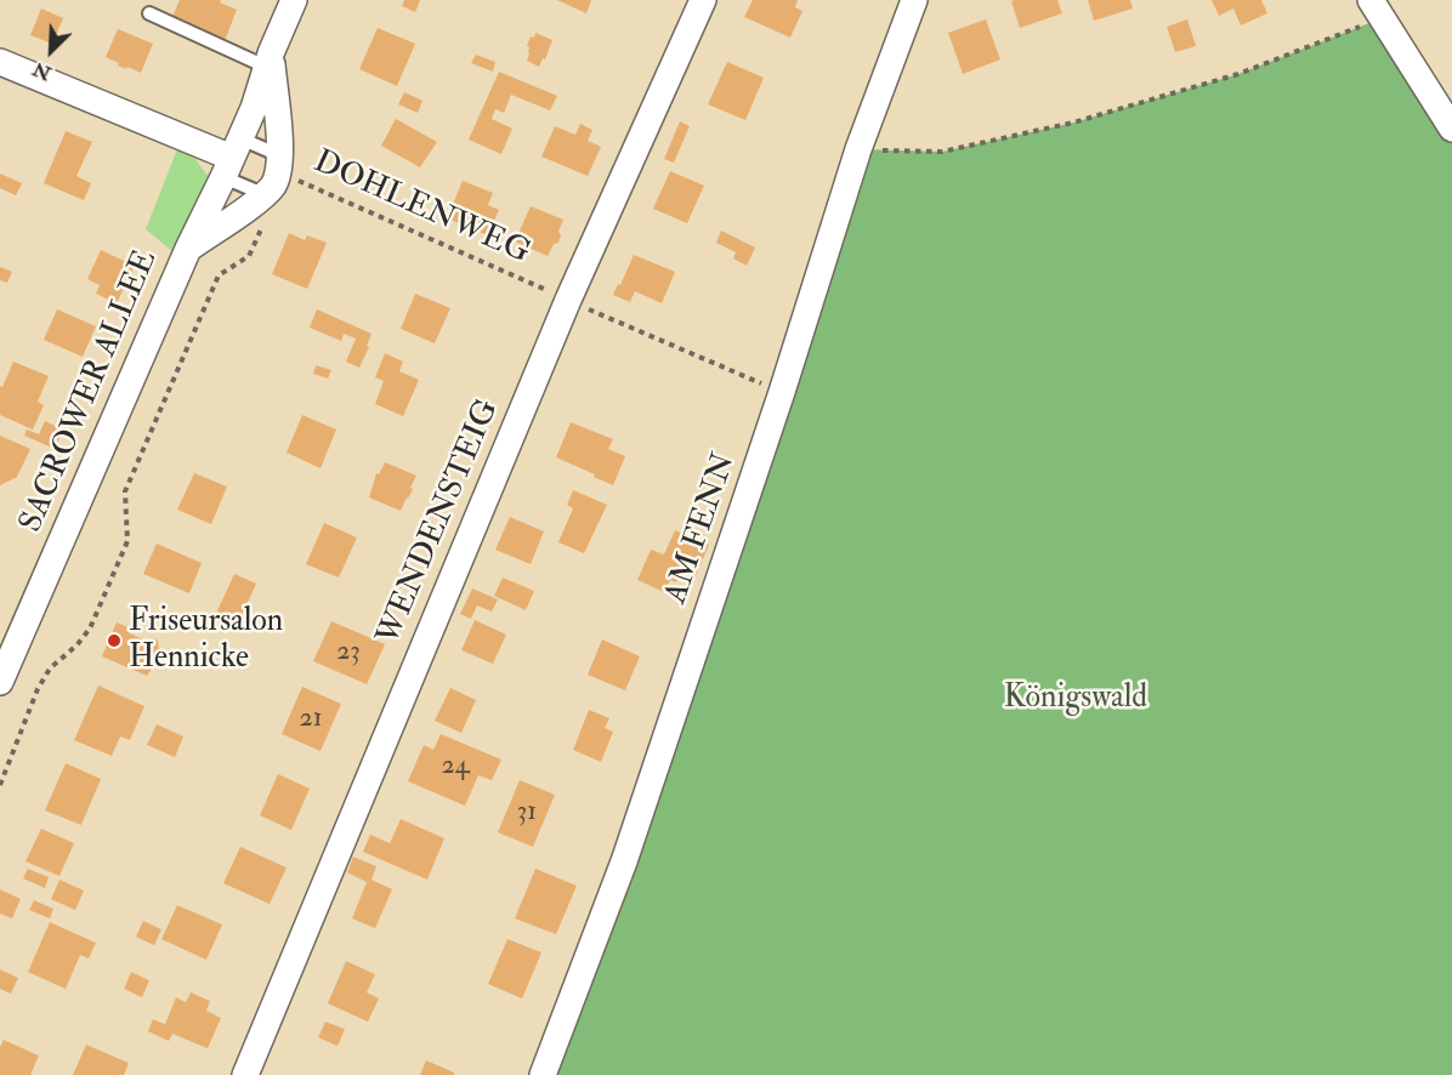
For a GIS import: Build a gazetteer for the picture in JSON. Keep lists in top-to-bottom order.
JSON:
{
  "streets": {
    "street": ["SACROWER ALLEE", "WENDENSTEIG", "AM FENN"],
    "path": ["DOHLENWEG"]
  },
  "crossings": [
    ["DOHLENWEG", "SACROWER ALLEE"]
  ],
  "parks": ["Königswald"],
  "places": ["Friseursalon Hennicke"],
  "house_numbers": [
    "23",
    "21",
    "24",
    "31"
  ],
  "north": "bottom left"
}
